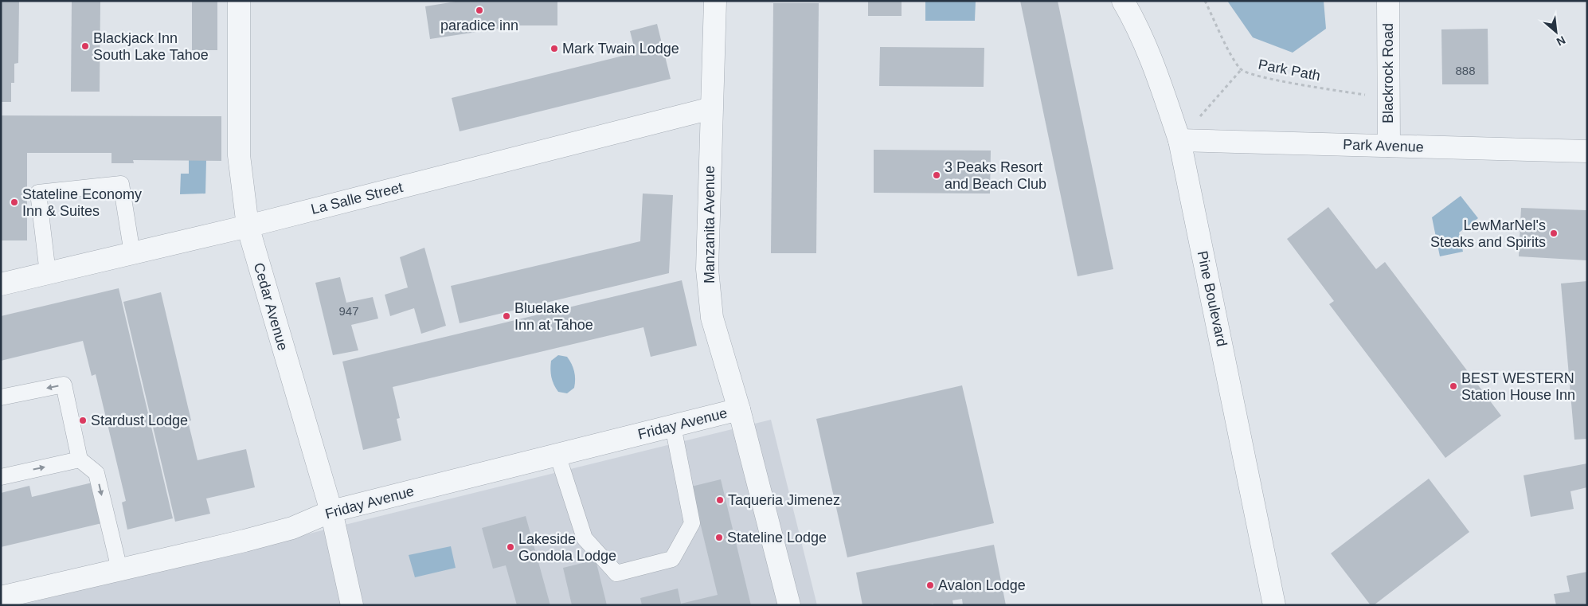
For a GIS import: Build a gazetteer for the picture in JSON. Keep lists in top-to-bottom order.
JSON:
{
  "streets": {
    "street": [
      "Blackrock Road",
      "Park Avenue",
      "La Salle Street",
      "Manzanita Avenue",
      "Pine Boulevard",
      "Cedar Avenue",
      "Friday Avenue"
    ],
    "path": ["Park Path"]
  },
  "crossings": [
    ["Park Path", "Blackrock Road"],
    ["Blackrock Road", "Park Avenue"],
    ["Park Avenue", "Pine Boulevard"],
    ["La Salle Street", "Manzanita Avenue"],
    ["La Salle Street", "Cedar Avenue"],
    ["Manzanita Avenue", "Friday Avenue"],
    ["Cedar Avenue", "Friday Avenue"]
  ],
  "places": [
    "paradice inn",
    "Blackjack Inn South Lake Tahoe",
    "Mark Twain Lodge",
    "3 Peaks Resort and Beach Club",
    "Stateline Economy Inn & Suites",
    "LewMarNel's Steaks and Spirits",
    "Bluelake Inn at Tahoe",
    "BEST WESTERN Station House Inn",
    "Stardust Lodge",
    "Taqueria Jimenez",
    "Stateline Lodge",
    "Lakeside Gondola Lodge",
    "Avalon Lodge"
  ],
  "house_numbers": ["888", "947"],
  "north": "bottom right"
}
